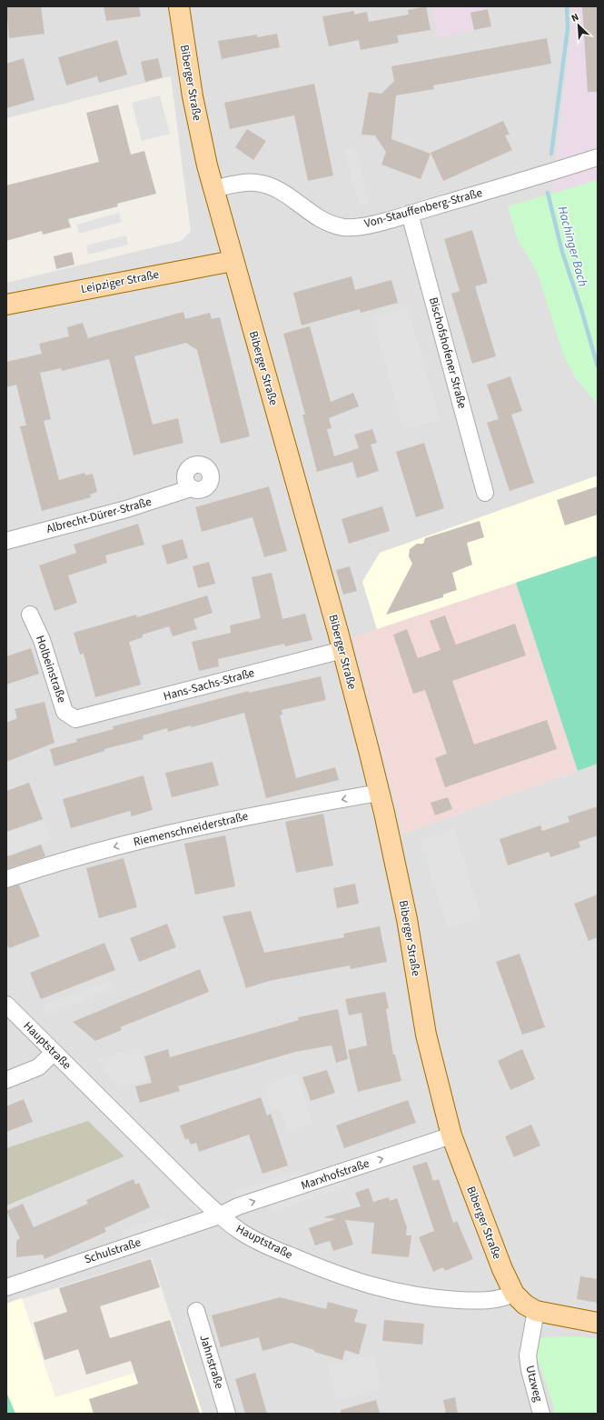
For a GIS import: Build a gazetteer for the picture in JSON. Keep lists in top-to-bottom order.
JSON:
{
  "streets": {
    "main road": ["Biberger Straße", "Leipziger Straße"],
    "street": [
      "Von-Stauffenberg-Straße",
      "Bischofshofener Straße",
      "Albrecht-Dürer-Straße",
      "Holbeinstraße",
      "Hans-Sachs-Straße",
      "Riemenschneiderstraße",
      "Hauptstraße",
      "Marxhofstraße",
      "Schulstraße",
      "Jahnstraße",
      "Utzweg"
    ]
  },
  "crossings": [
    ["Biberger Straße", "Von-Stauffenberg-Straße"],
    ["Biberger Straße", "Leipziger Straße"],
    ["Biberger Straße", "Hans-Sachs-Straße"],
    ["Biberger Straße", "Riemenschneiderstraße"],
    ["Biberger Straße", "Hauptstraße"],
    ["Biberger Straße", "Marxhofstraße"],
    ["Von-Stauffenberg-Straße", "Bischofshofener Straße"],
    ["Holbeinstraße", "Hans-Sachs-Straße"],
    ["Hauptstraße", "Marxhofstraße"],
    ["Hauptstraße", "Schulstraße"],
    ["Marxhofstraße", "Schulstraße"]
  ],
  "one_way": ["Riemenschneiderstraße", "Marxhofstraße"],
  "water": ["Hachinger Bach"],
  "north": "top left"
}
